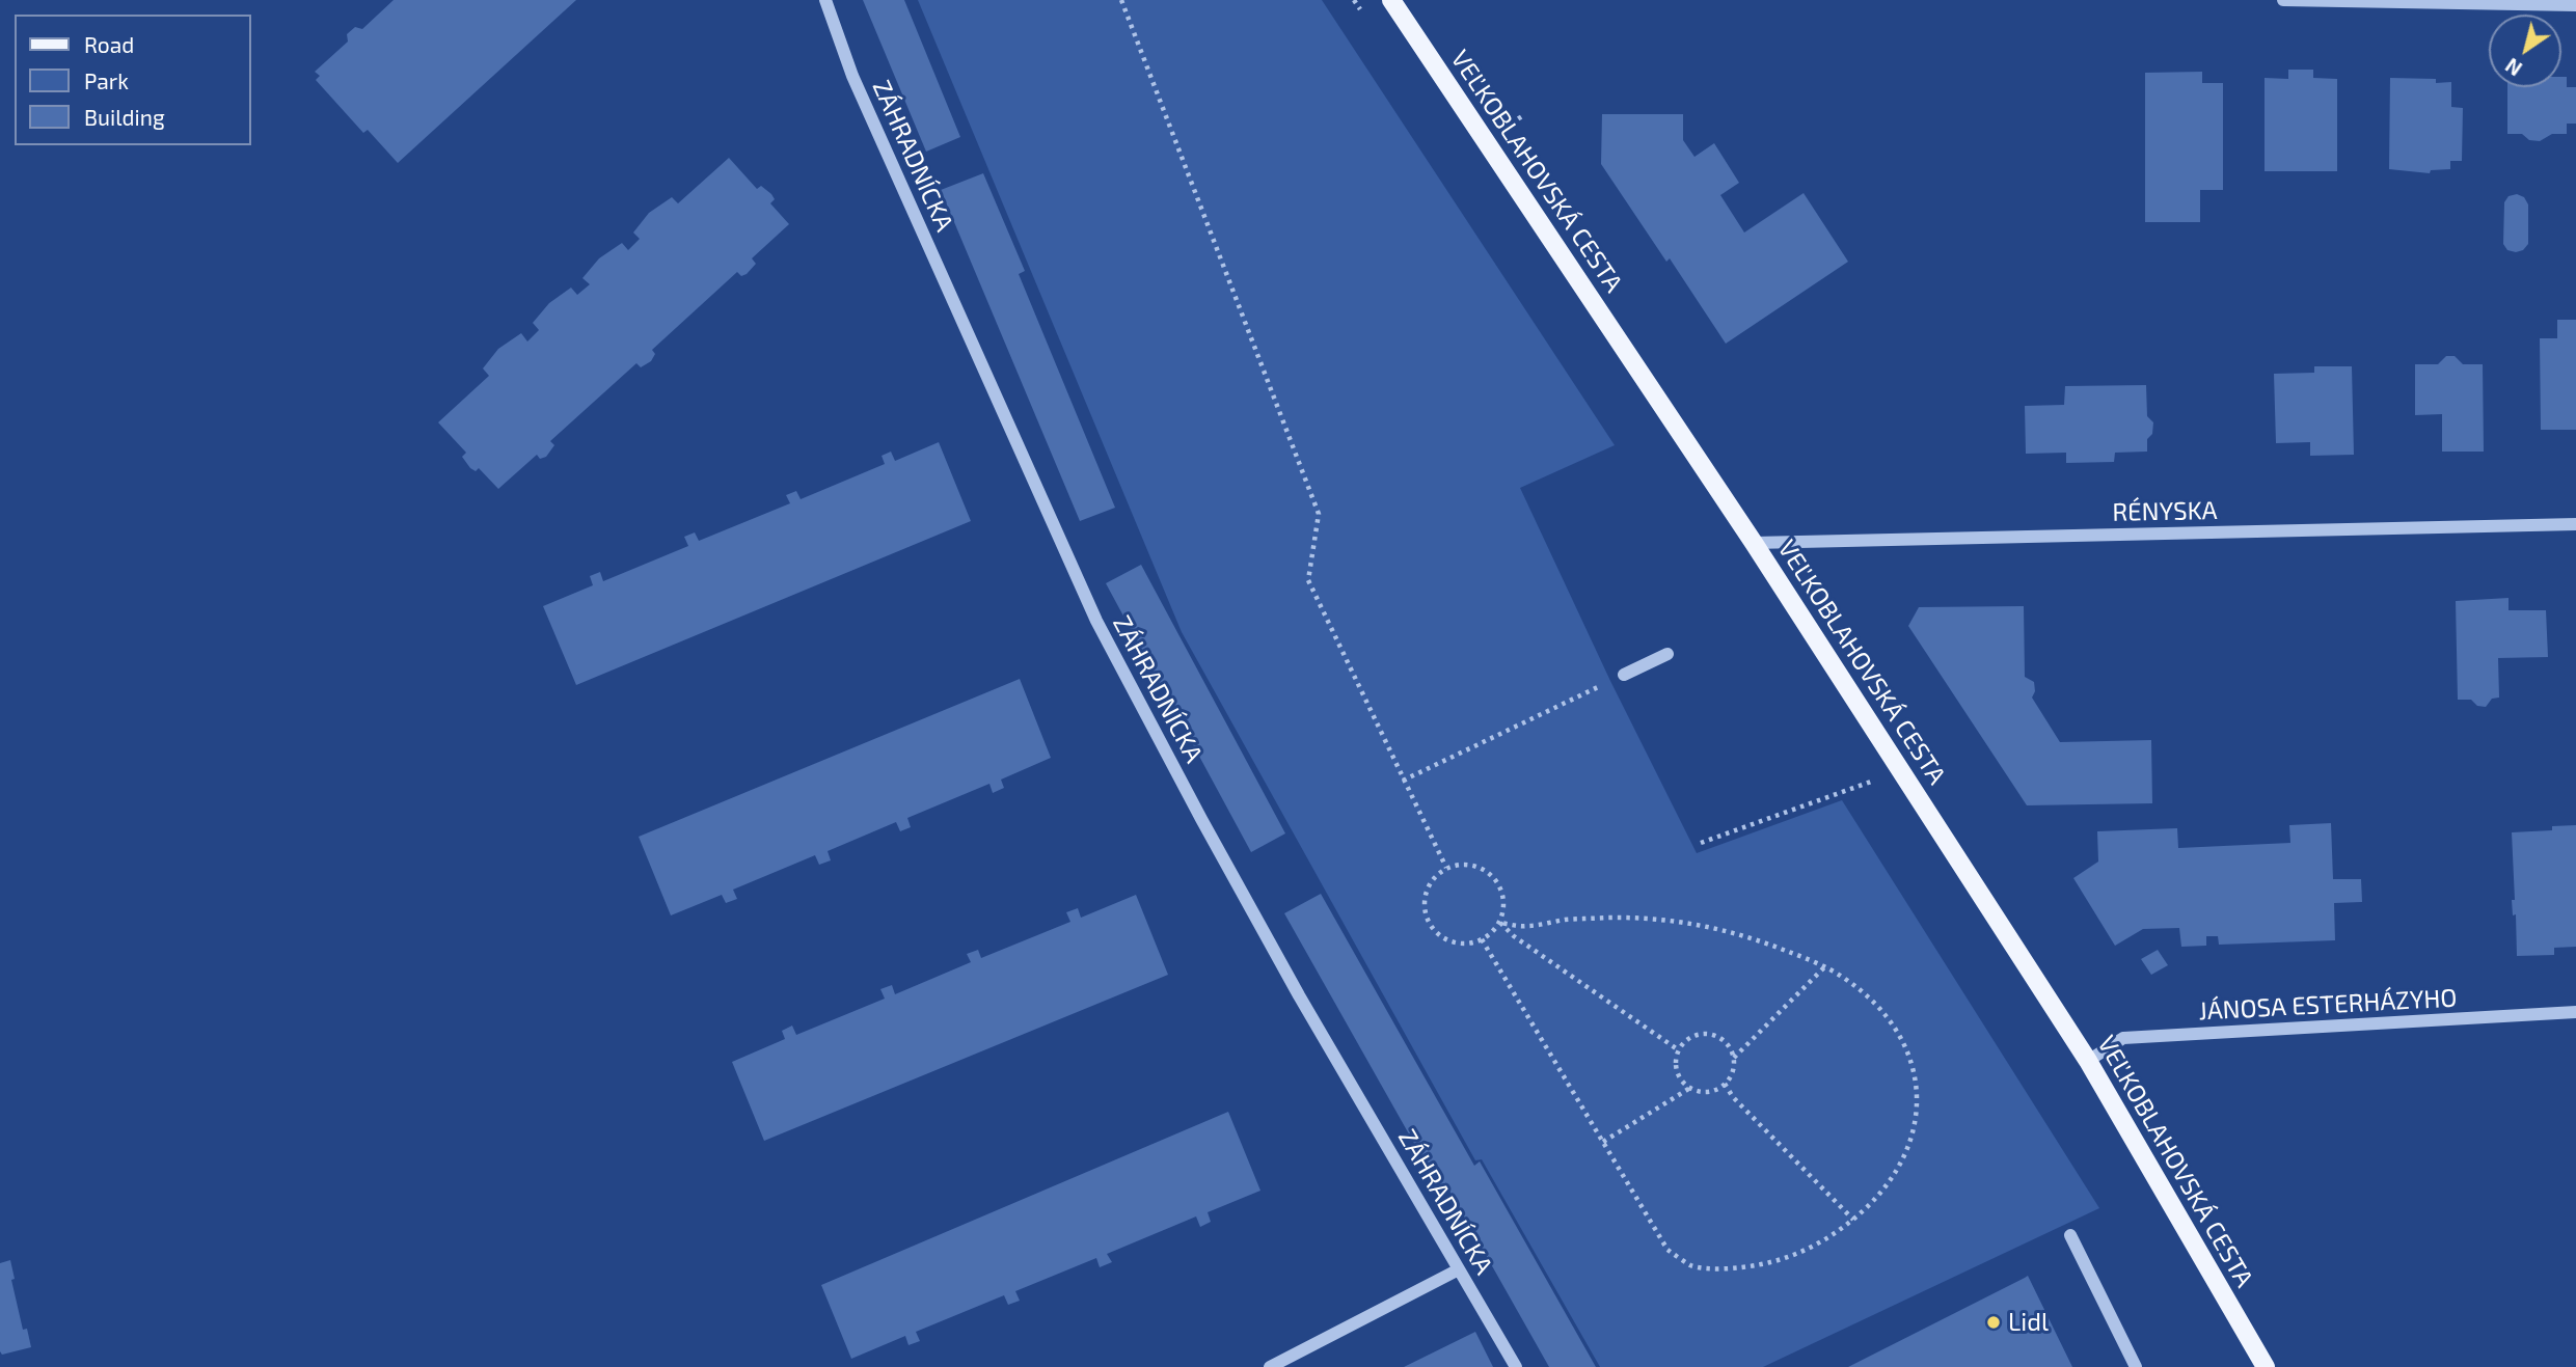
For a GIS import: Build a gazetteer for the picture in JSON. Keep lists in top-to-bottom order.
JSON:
{
  "streets": {
    "main road": ["VEĽKOBLAHOVSKÁ CESTA"],
    "street": ["ZÁHRADNÍCKA", "RÉNYSKA", "JÁNOSA ESTERHÁZYHO"]
  },
  "crossings": [
    ["VEĽKOBLAHOVSKÁ CESTA", "RÉNYSKA"],
    ["VEĽKOBLAHOVSKÁ CESTA", "JÁNOSA ESTERHÁZYHO"]
  ],
  "places": ["Lidl"],
  "legend": ["Road", "Park", "Building"],
  "north": "bottom left"
}
